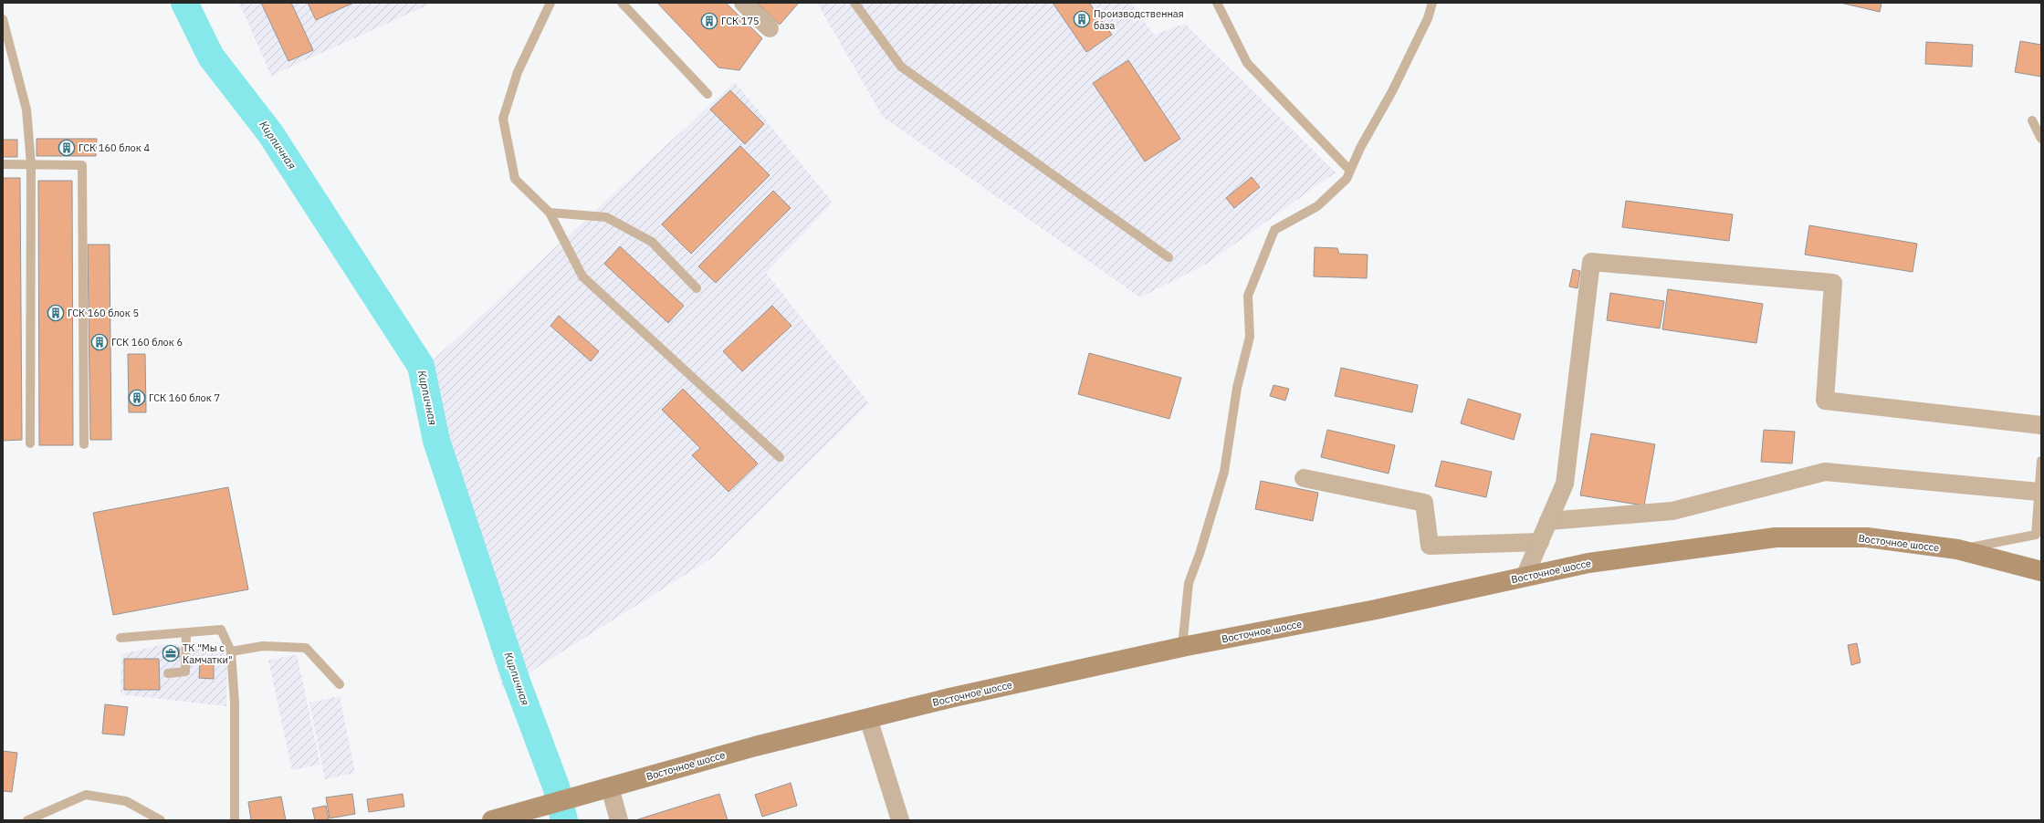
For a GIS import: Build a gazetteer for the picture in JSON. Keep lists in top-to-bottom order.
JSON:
{
  "streets": {
    "street": ["Восточное шоссе"]
  },
  "water": ["Кирпичная"],
  "places": {
    "building": [
      "Производственная база",
      "ГСК 175",
      "ГСК 160 блок 4",
      "ГСК 160 блок 5",
      "ГСК 160 блок 6",
      "ГСК 160 блок 7"
    ],
    "office": ["ТК \"Мы с Камчатки\""]
  }
}
